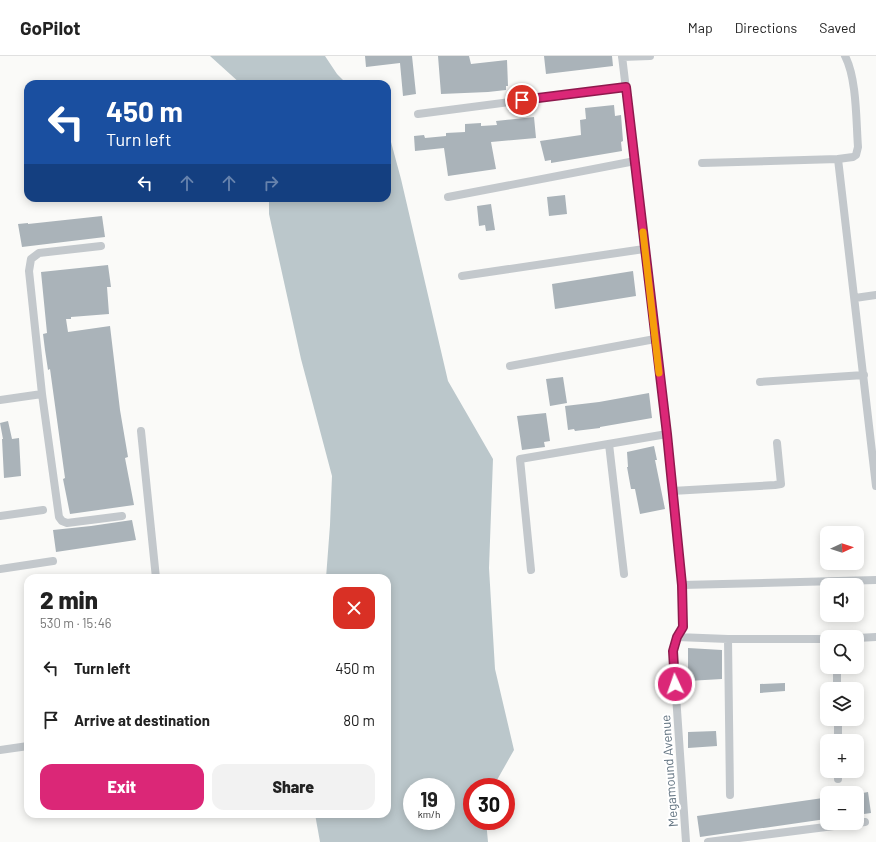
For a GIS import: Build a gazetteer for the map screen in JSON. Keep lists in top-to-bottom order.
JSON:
{
  "streets": {
    "street": ["Megamound Avenue"]
  },
  "north": "right",
  "page": {
    "header": "GoPilot",
    "nav": ["Map", "Directions", "Saved"],
    "turn": ["450 m", "Turn left"],
    "map_buttons": ["+", "−"],
    "heading": ["2 min", "530 m · 15:46"],
    "list": [
      {
        "name": "Turn left",
        "value": "450 m"
      },
      {
        "name": "Arrive at destination",
        "value": "80 m"
      }
    ],
    "buttons": ["Exit", "Share"],
    "speed": "19 km/h",
    "limit": "30"
  }
}
